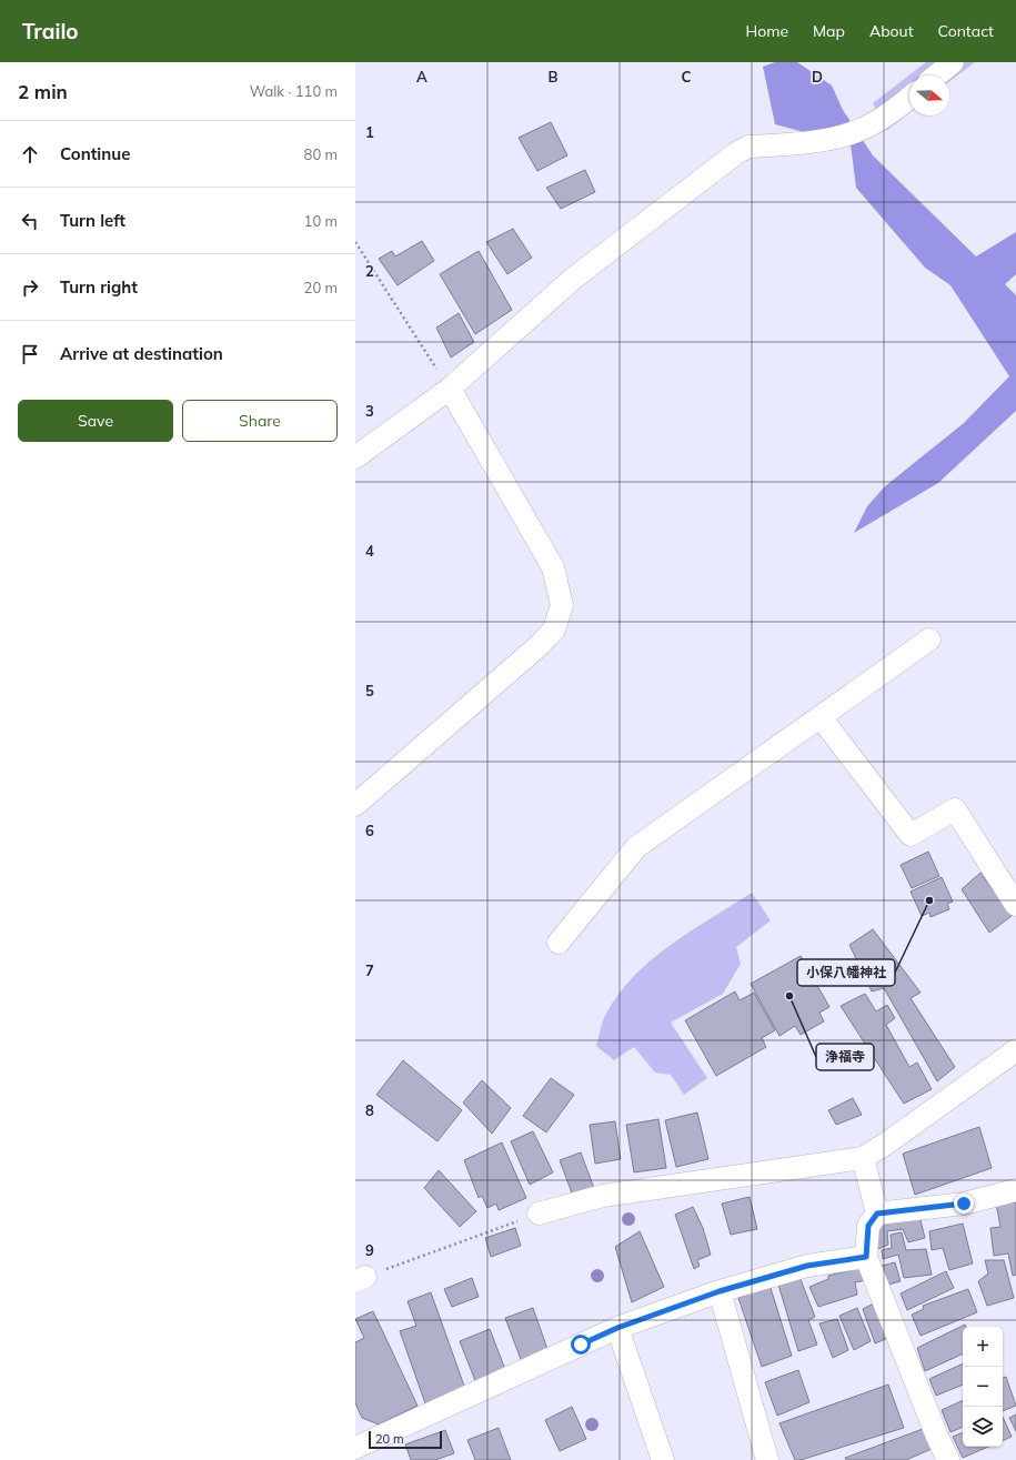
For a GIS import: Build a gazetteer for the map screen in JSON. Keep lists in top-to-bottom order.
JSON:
{
  "places": ["小保八幡神社", "浄福寺"],
  "scale_bar": "20 m",
  "north": "right",
  "page": {
    "header": "Trailo",
    "nav": [
      "Home",
      "Map",
      "About",
      "Contact"
    ],
    "heading": ["2 min", "Walk · 110 m"],
    "list": [
      ["Continue", "80 m"],
      ["Turn left", "10 m"],
      ["Turn right", "20 m"],
      "Arrive at destination"
    ],
    "buttons": ["Save", "Share"],
    "map_buttons": ["+", "−"],
    "scale": "20 m"
  },
  "grid": {
    "columns": [
      "A",
      "B",
      "C",
      "D"
    ],
    "rows": [
      "1",
      "2",
      "3",
      "4",
      "5",
      "6",
      "7",
      "8",
      "9"
    ]
  }
}
